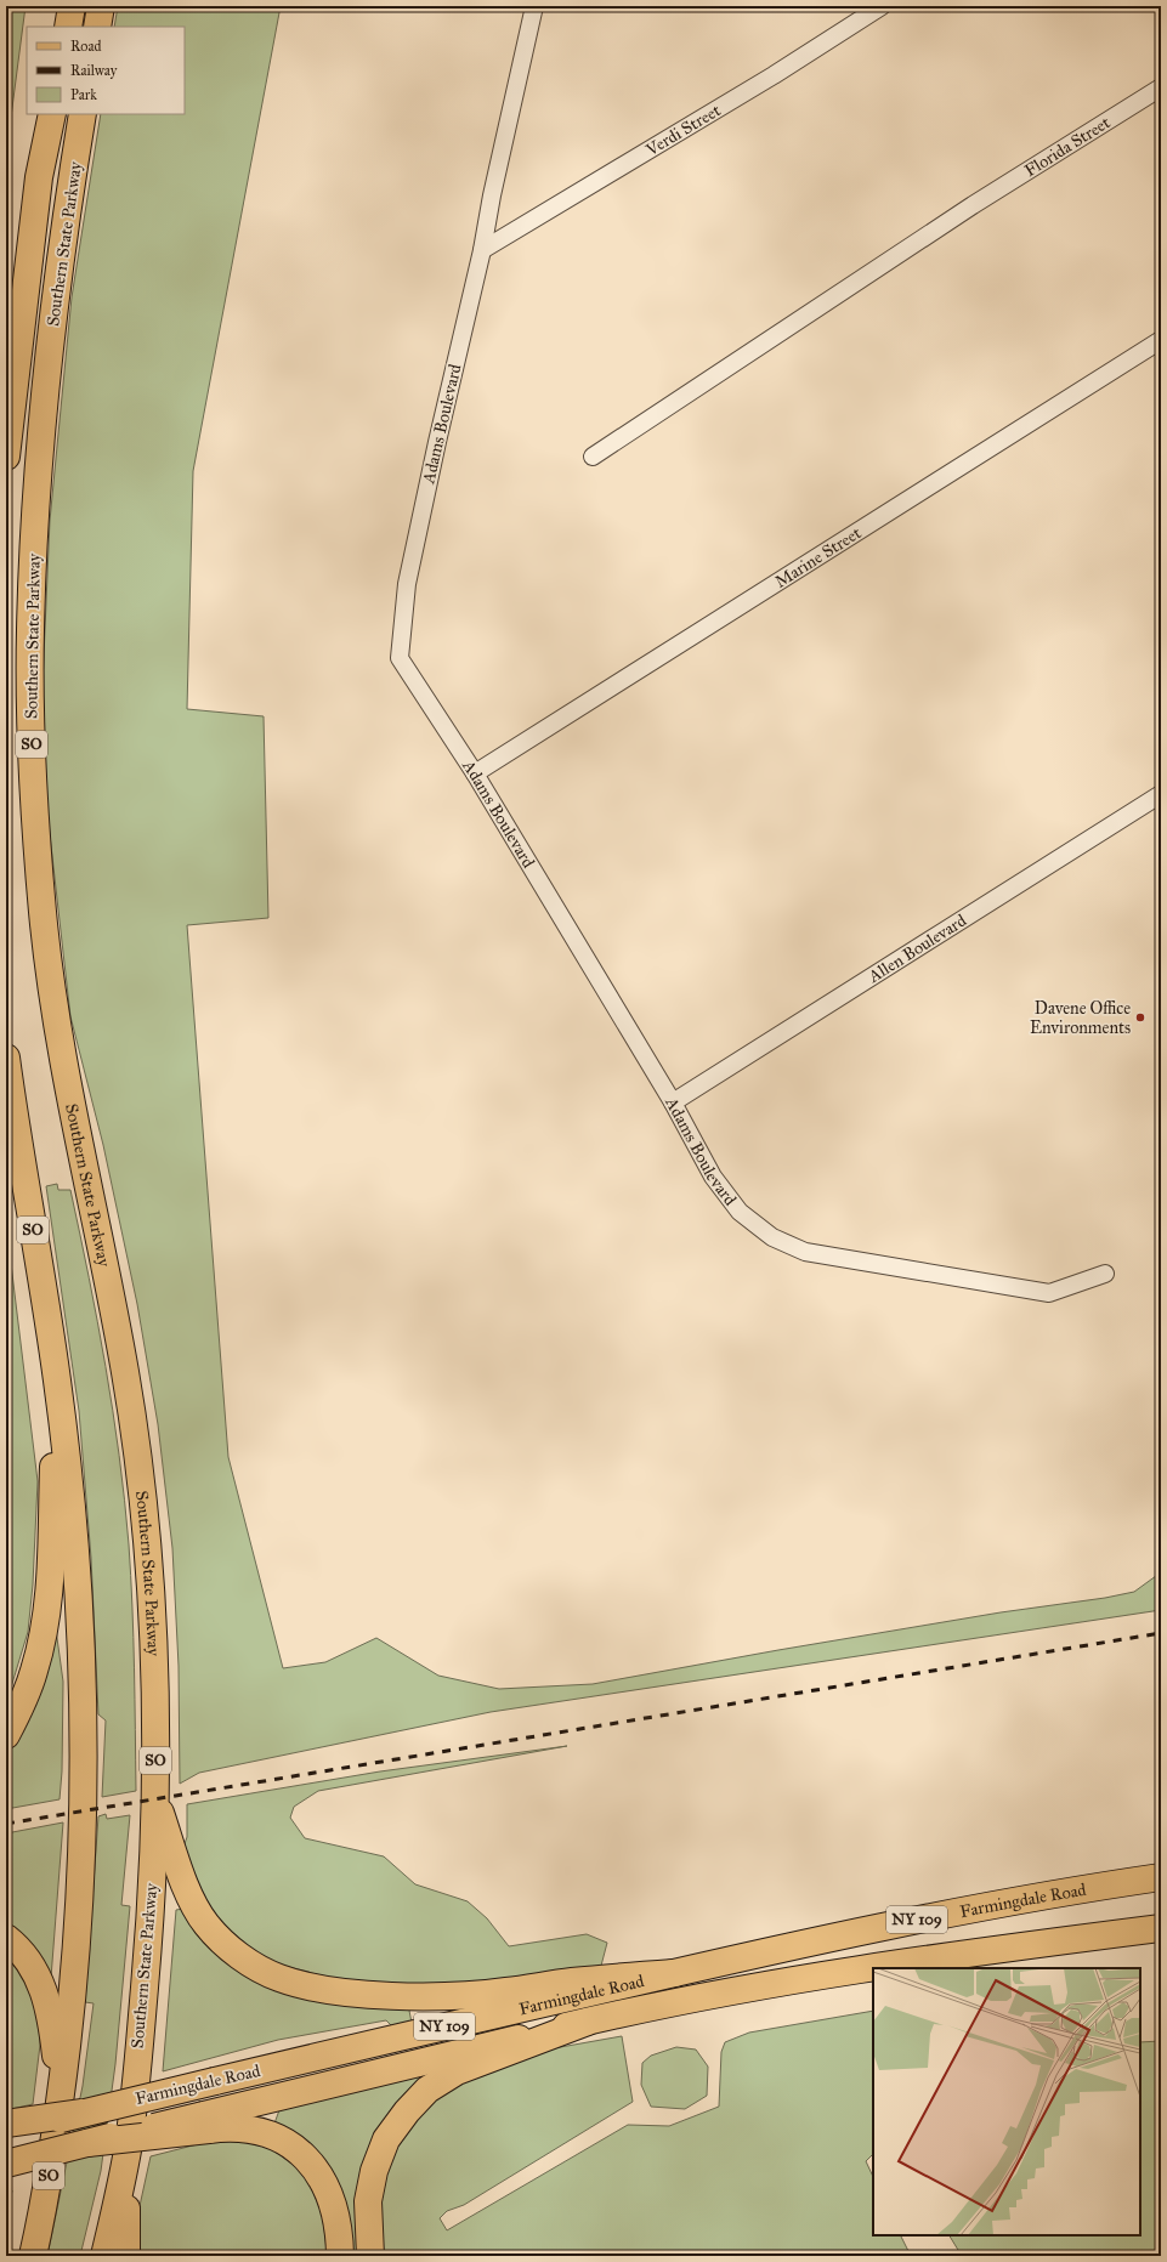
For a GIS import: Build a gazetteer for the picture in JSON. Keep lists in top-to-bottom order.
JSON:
{
  "streets": {
    "main road": [
      "Southern State Parkway",
      "SO",
      "Farmingdale Road",
      "NY 109"
    ],
    "street": [
      "Verdi Street",
      "Florida Street",
      "Adams Boulevard",
      "Marine Street",
      "Allen Boulevard"
    ]
  },
  "crossings": [
    ["Verdi Street", "Adams Boulevard"],
    ["Adams Boulevard", "Marine Street"],
    ["Adams Boulevard", "Allen Boulevard"]
  ],
  "places": ["Davene Office Environments"],
  "legend": ["Road", "Railway", "Park"]
}
